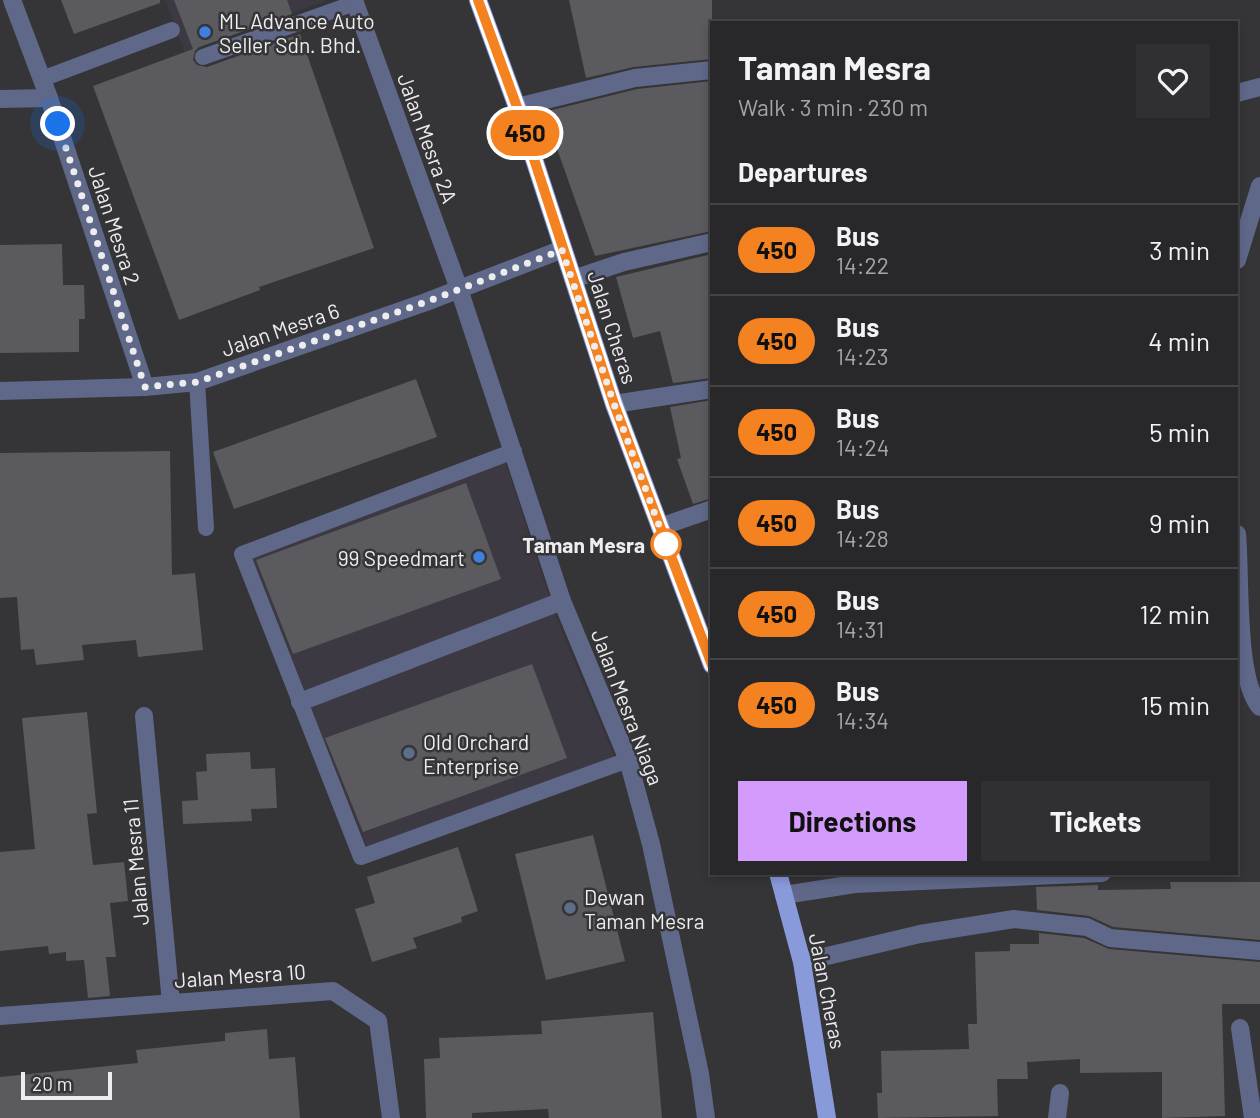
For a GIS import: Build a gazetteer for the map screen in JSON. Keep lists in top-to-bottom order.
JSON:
{
  "streets": {
    "main road": ["Jalan Cheras"],
    "street": [
      "Jalan Mesra 2A",
      "Jalan Mesra 2",
      "Jalan Mesra 6",
      "Jalan Mesra Niaga",
      "Jalan Mesra 11",
      "Jalan Mesra 10"
    ]
  },
  "crossings": [
    ["Jalan Mesra 2A", "Jalan Mesra 6"],
    ["Jalan Mesra 2A", "Jalan Mesra Niaga"],
    ["Jalan Mesra 2", "Jalan Mesra 6"],
    ["Jalan Cheras", "Jalan Mesra 6"],
    ["Jalan Mesra 6", "Jalan Mesra Niaga"],
    ["Jalan Mesra 11", "Jalan Mesra 10"]
  ],
  "places": [
    "ML Advance Auto Seller Sdn. Bhd.",
    "Taman Mesra",
    "99 Speedmart",
    "Old Orchard Enterprise",
    "Dewan Taman Mesra"
  ],
  "lines": ["bus line 450"],
  "scale_bar": "20 m",
  "page": {
    "on_map": "450",
    "heading": [
      ["Taman Mesra", "Walk · 3 min · 230 m"],
      "Departures"
    ],
    "list": [
      {
        "mark": "450",
        "name": "Bus",
        "note": "14:22",
        "value": "3 min"
      },
      {
        "mark": "450",
        "name": "Bus",
        "note": "14:23",
        "value": "4 min"
      },
      {
        "mark": "450",
        "name": "Bus",
        "note": "14:24",
        "value": "5 min"
      },
      {
        "mark": "450",
        "name": "Bus",
        "note": "14:28",
        "value": "9 min"
      },
      {
        "mark": "450",
        "name": "Bus",
        "note": "14:31",
        "value": "12 min"
      },
      {
        "mark": "450",
        "name": "Bus",
        "note": "14:34",
        "value": "15 min"
      }
    ],
    "buttons": ["Directions", "Tickets"],
    "scale": "20 m"
  }
}
